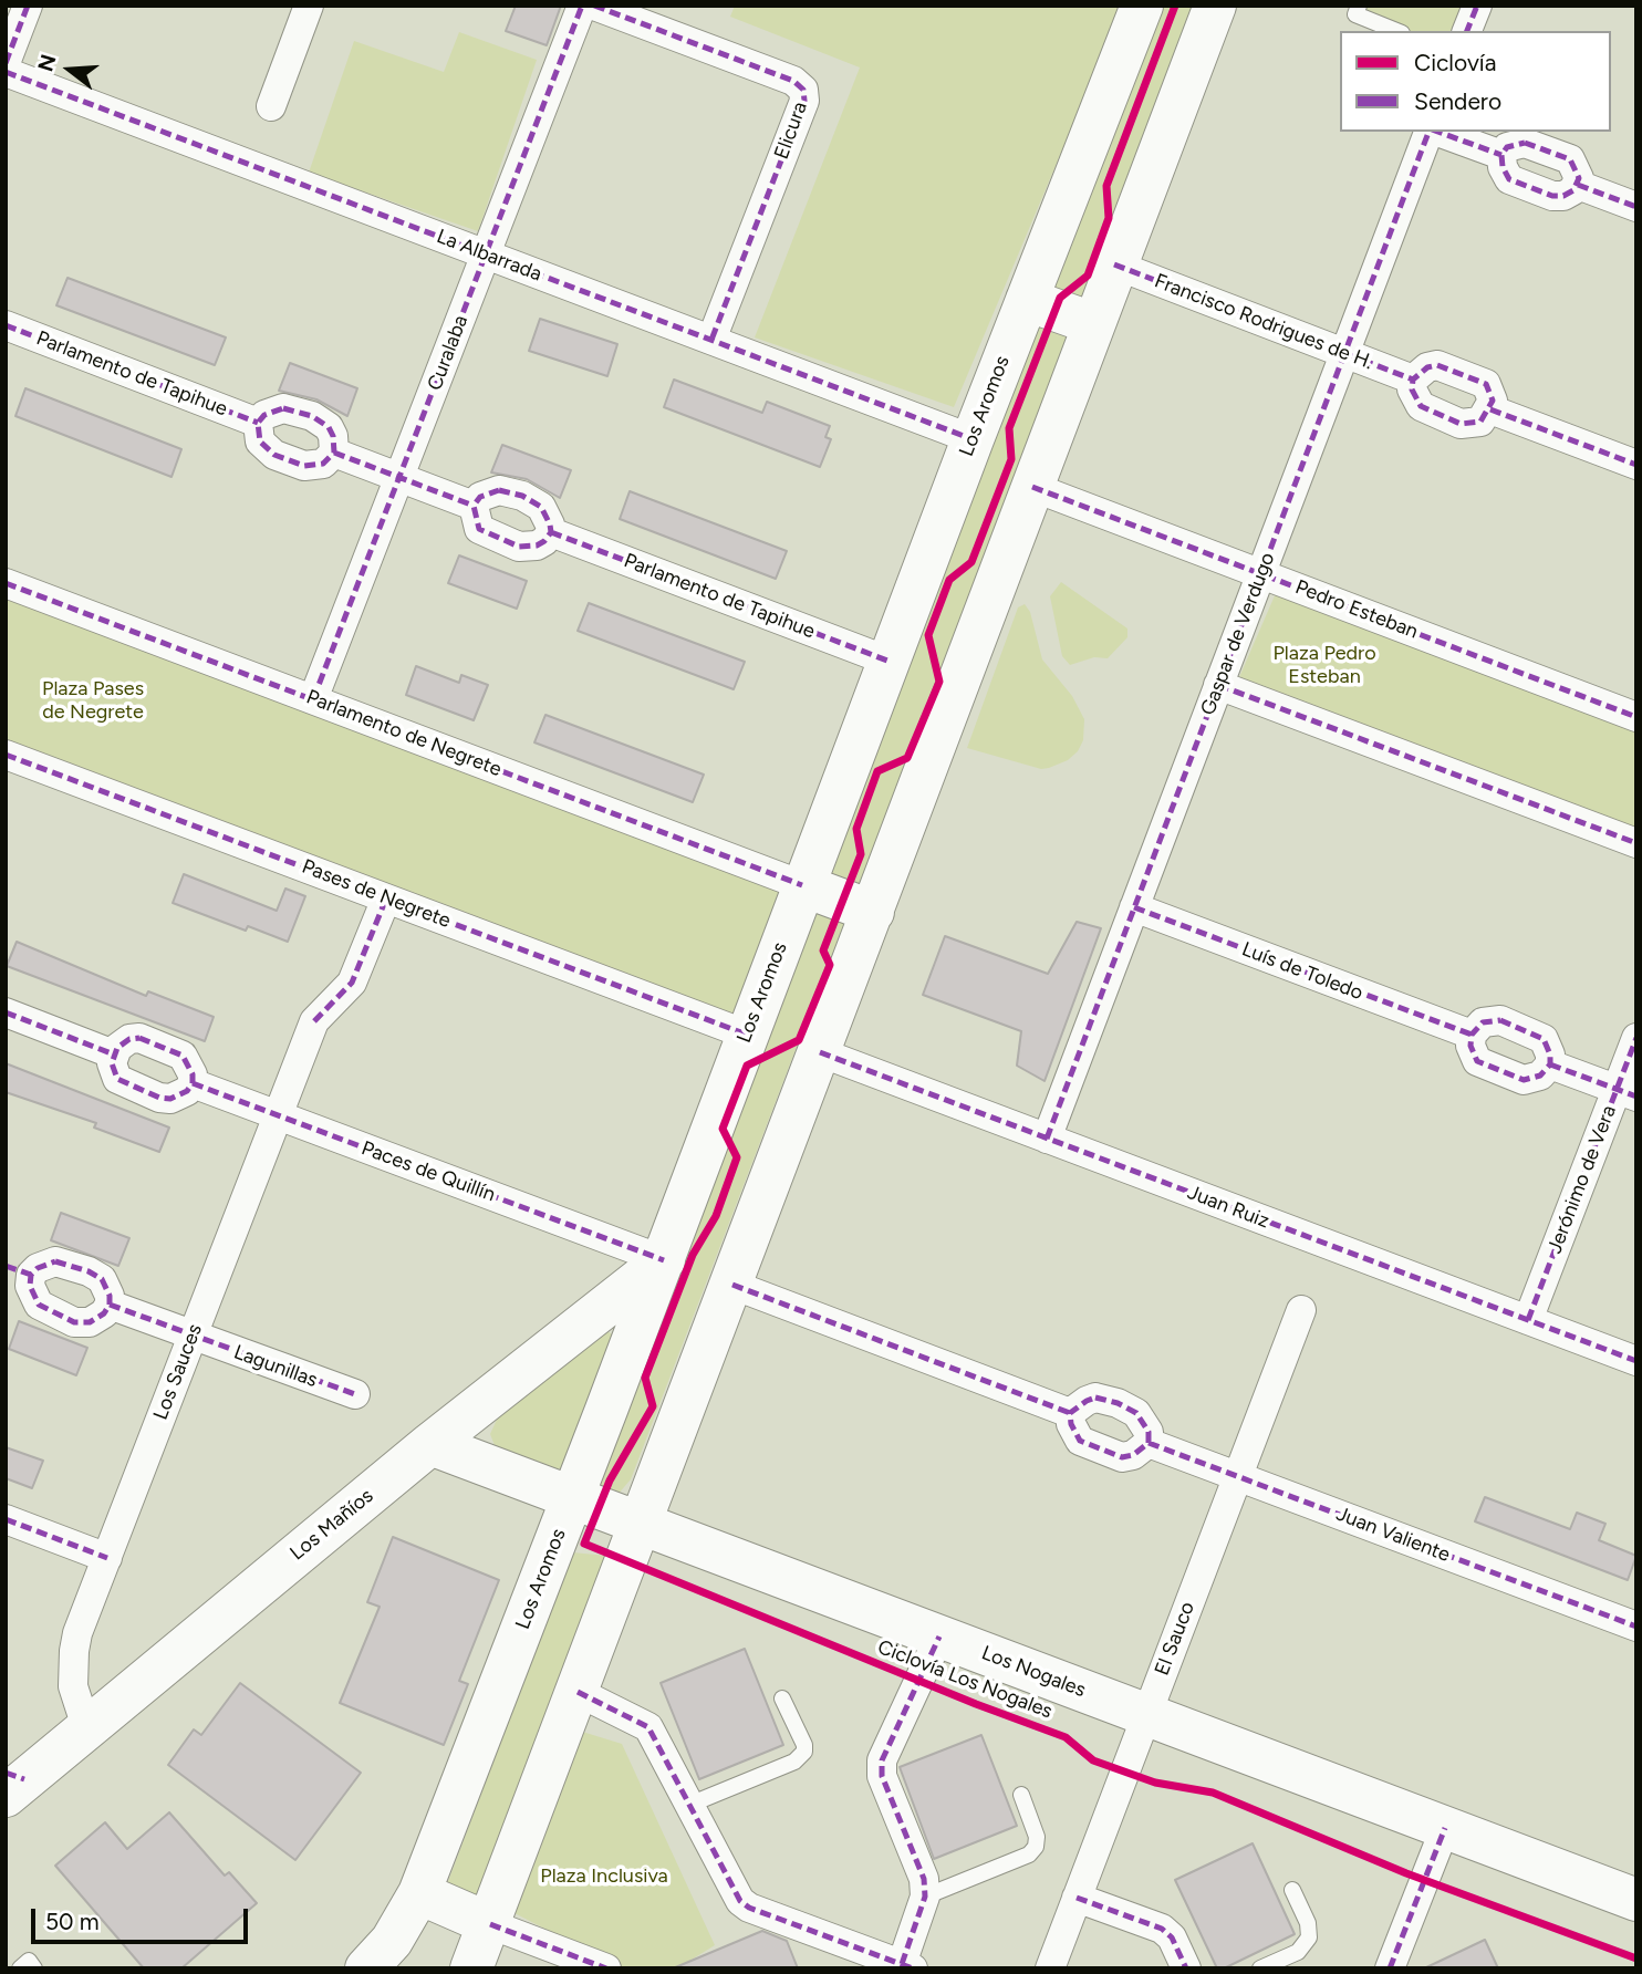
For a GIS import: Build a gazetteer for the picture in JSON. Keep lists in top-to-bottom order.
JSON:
{
  "streets": {
    "main road": ["Los Aromos", "Los Mañíos", "Los Nogales"],
    "street": [
      "Elicura",
      "La Albarrada",
      "Francisco Rodrigues de H.",
      "Curalaba",
      "Parlamento de Tapihue",
      "Pedro Esteban",
      "Gaspar de Verdugo",
      "Parlamento de Negrete",
      "Pases de Negrete",
      "Luís de Toledo",
      "Paces de Quillín",
      "Jerónimo de Vera",
      "Juan Ruiz",
      "Lagunillas",
      "Los Sauces",
      "Juan Valiente",
      "El Sauco"
    ],
    "cycle path": ["Ciclovía Los Nogales"]
  },
  "crossings": [
    ["Elicura", "La Albarrada"],
    ["La Albarrada", "Curalaba"],
    ["La Albarrada", "Los Aromos"],
    ["Francisco Rodrigues de H.", "Gaspar de Verdugo"],
    ["Curalaba", "Parlamento de Negrete"],
    ["Parlamento de Tapihue", "Los Aromos"],
    ["Los Aromos", "Parlamento de Negrete"],
    ["Los Aromos", "Pases de Negrete"],
    ["Los Aromos", "Paces de Quillín"],
    ["Los Aromos", "Los Mañíos"],
    ["Los Aromos", "Los Nogales"],
    ["Pedro Esteban", "Gaspar de Verdugo"],
    ["Gaspar de Verdugo", "Luís de Toledo"],
    ["Gaspar de Verdugo", "Juan Ruiz"],
    ["Pases de Negrete", "Los Sauces"],
    ["Paces de Quillín", "Los Sauces"],
    ["Paces de Quillín", "Los Mañíos"],
    ["Jerónimo de Vera", "Juan Ruiz"],
    ["Lagunillas", "Los Sauces"],
    ["Los Sauces", "Los Mañíos"],
    ["Los Mañíos", "Los Nogales"],
    ["Juan Valiente", "El Sauco"],
    ["El Sauco", "Los Nogales"]
  ],
  "parks": ["Plaza Pedro Esteban", "Plaza Pases de Negrete", "Plaza Inclusiva"],
  "legend": ["Ciclovía", "Sendero"],
  "scale_bar": "50 m",
  "north": "left"
}
